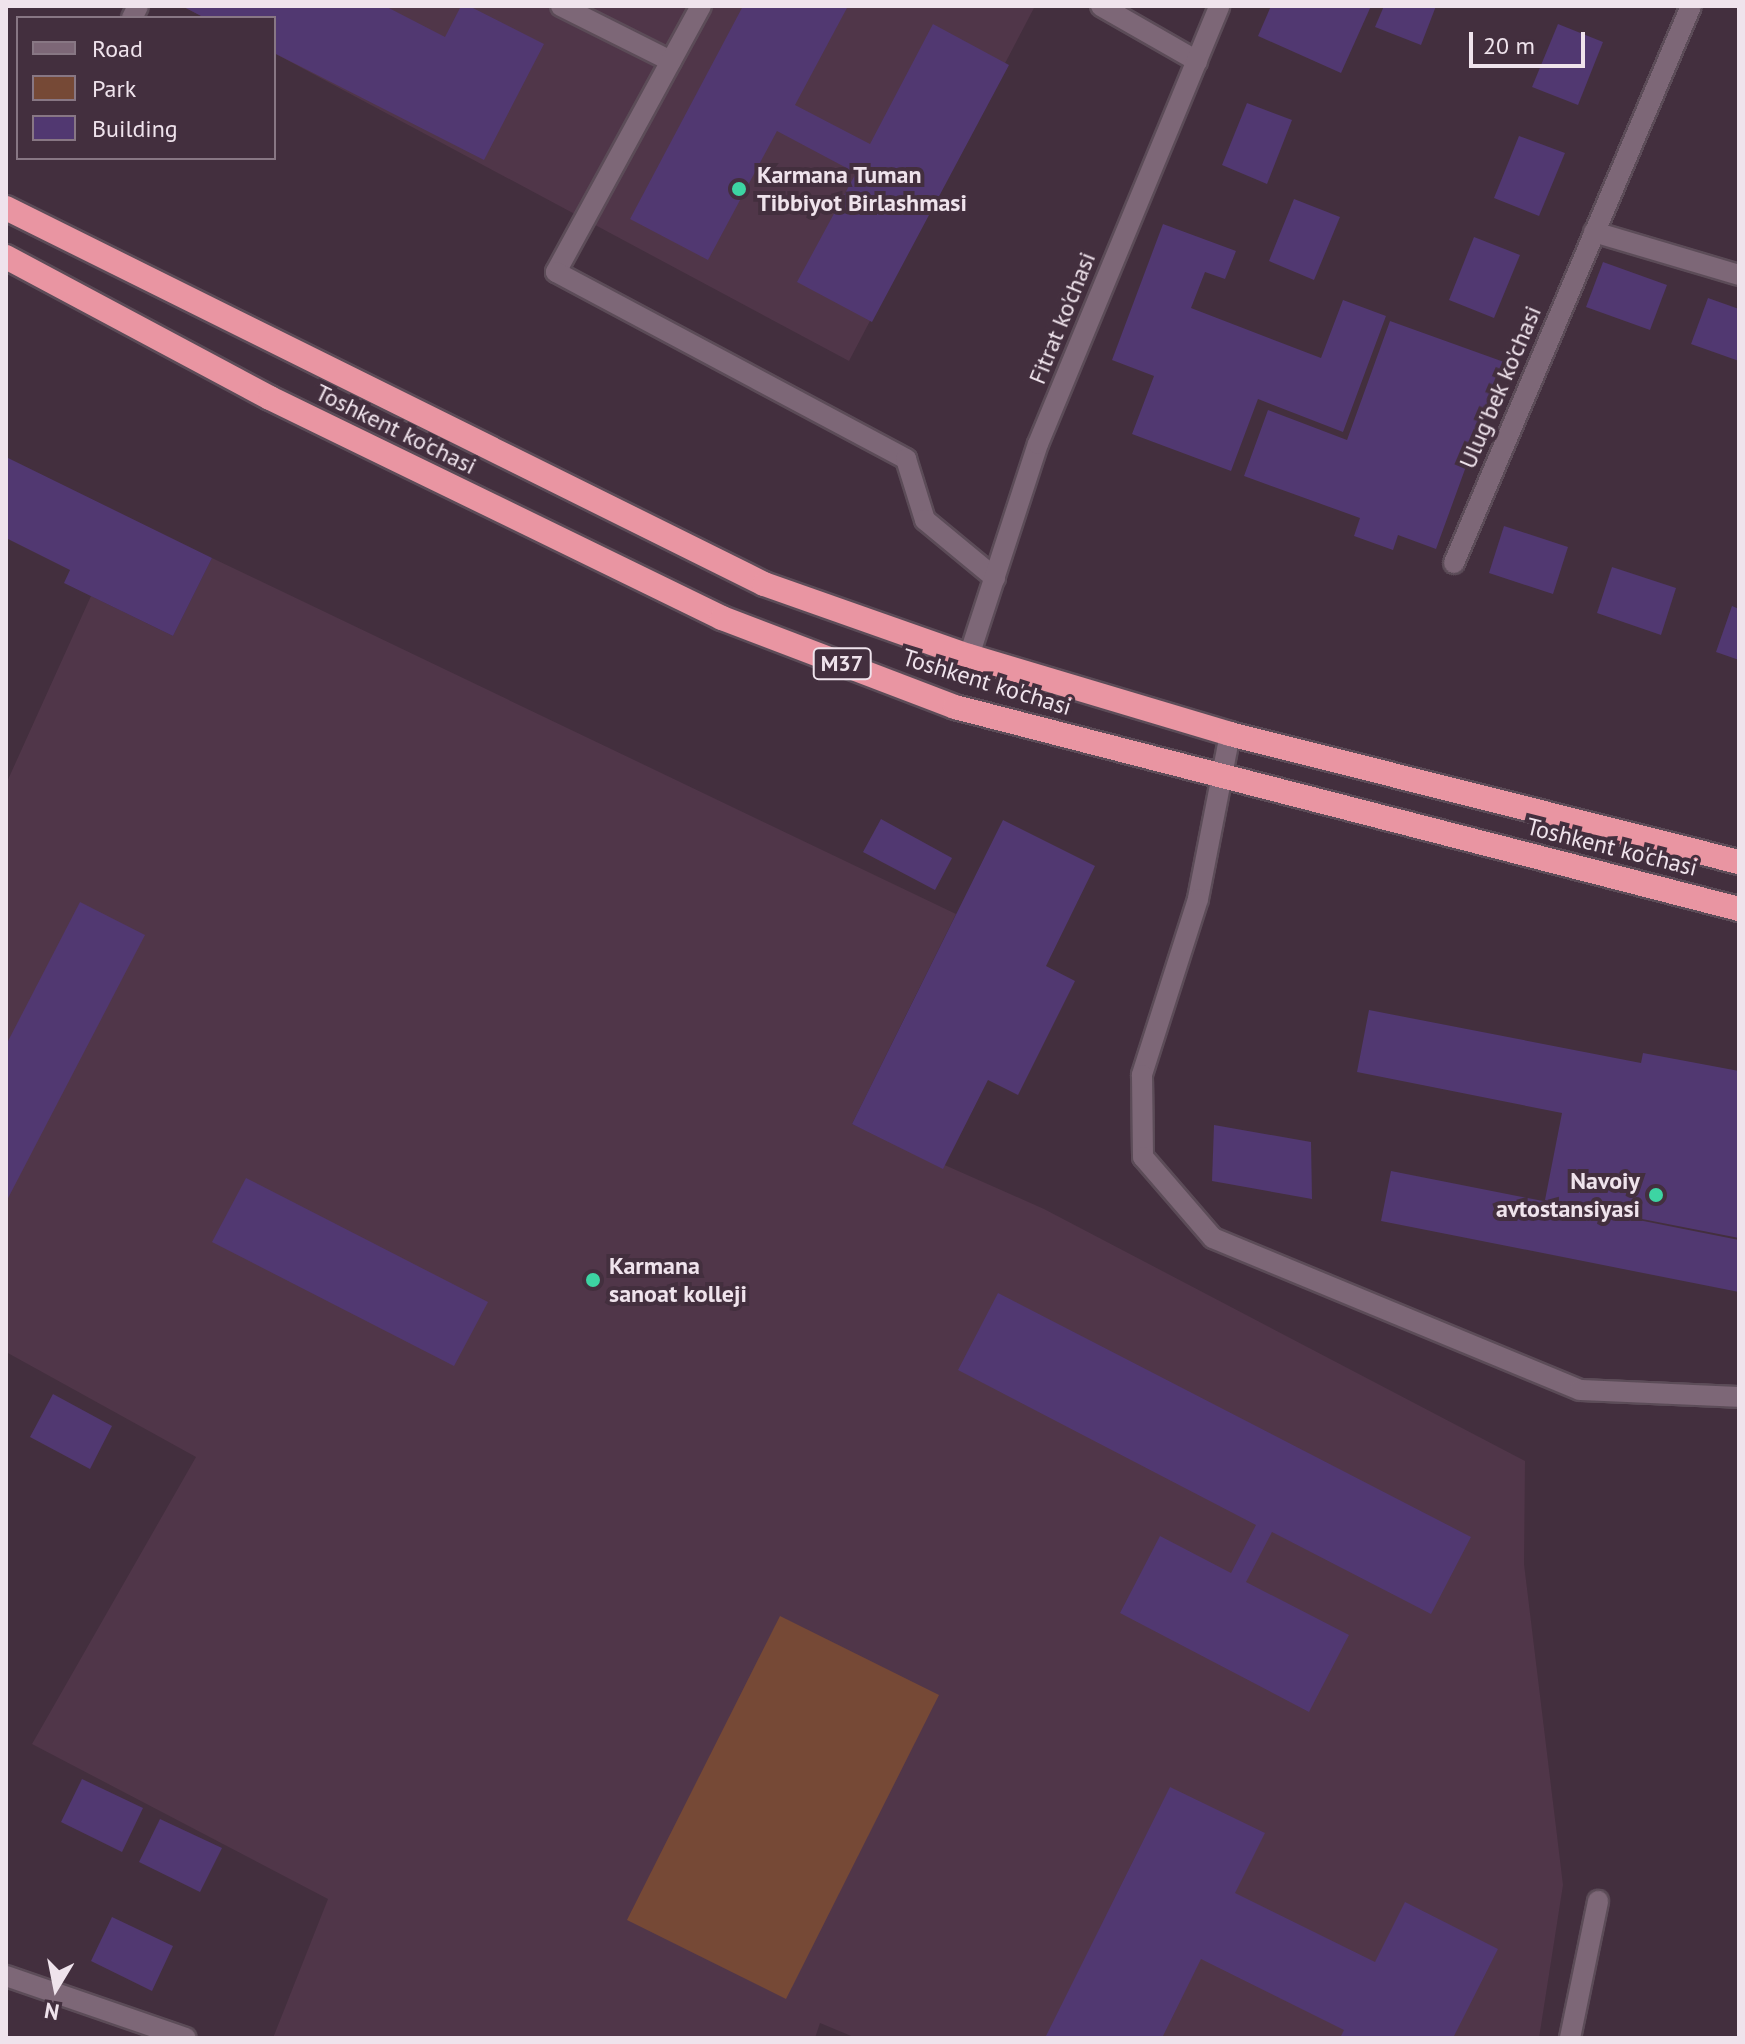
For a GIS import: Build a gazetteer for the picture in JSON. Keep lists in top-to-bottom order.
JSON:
{
  "streets": {
    "highway": ["Toshkent ko'chasi", "M37"],
    "street": ["Fitrat ko'chasi", "Ulug'bek ko'chasi"]
  },
  "crossings": [
    ["Fitrat ko'chasi", "Toshkent ko'chasi"]
  ],
  "places": ["Karmana Tuman Tibbiyot Birlashmasi", "Navoiy avtostansiyasi", "Karmana sanoat kolleji"],
  "legend": ["Road", "Park", "Building"],
  "scale_bar": "20 m",
  "north": "bottom"
}
